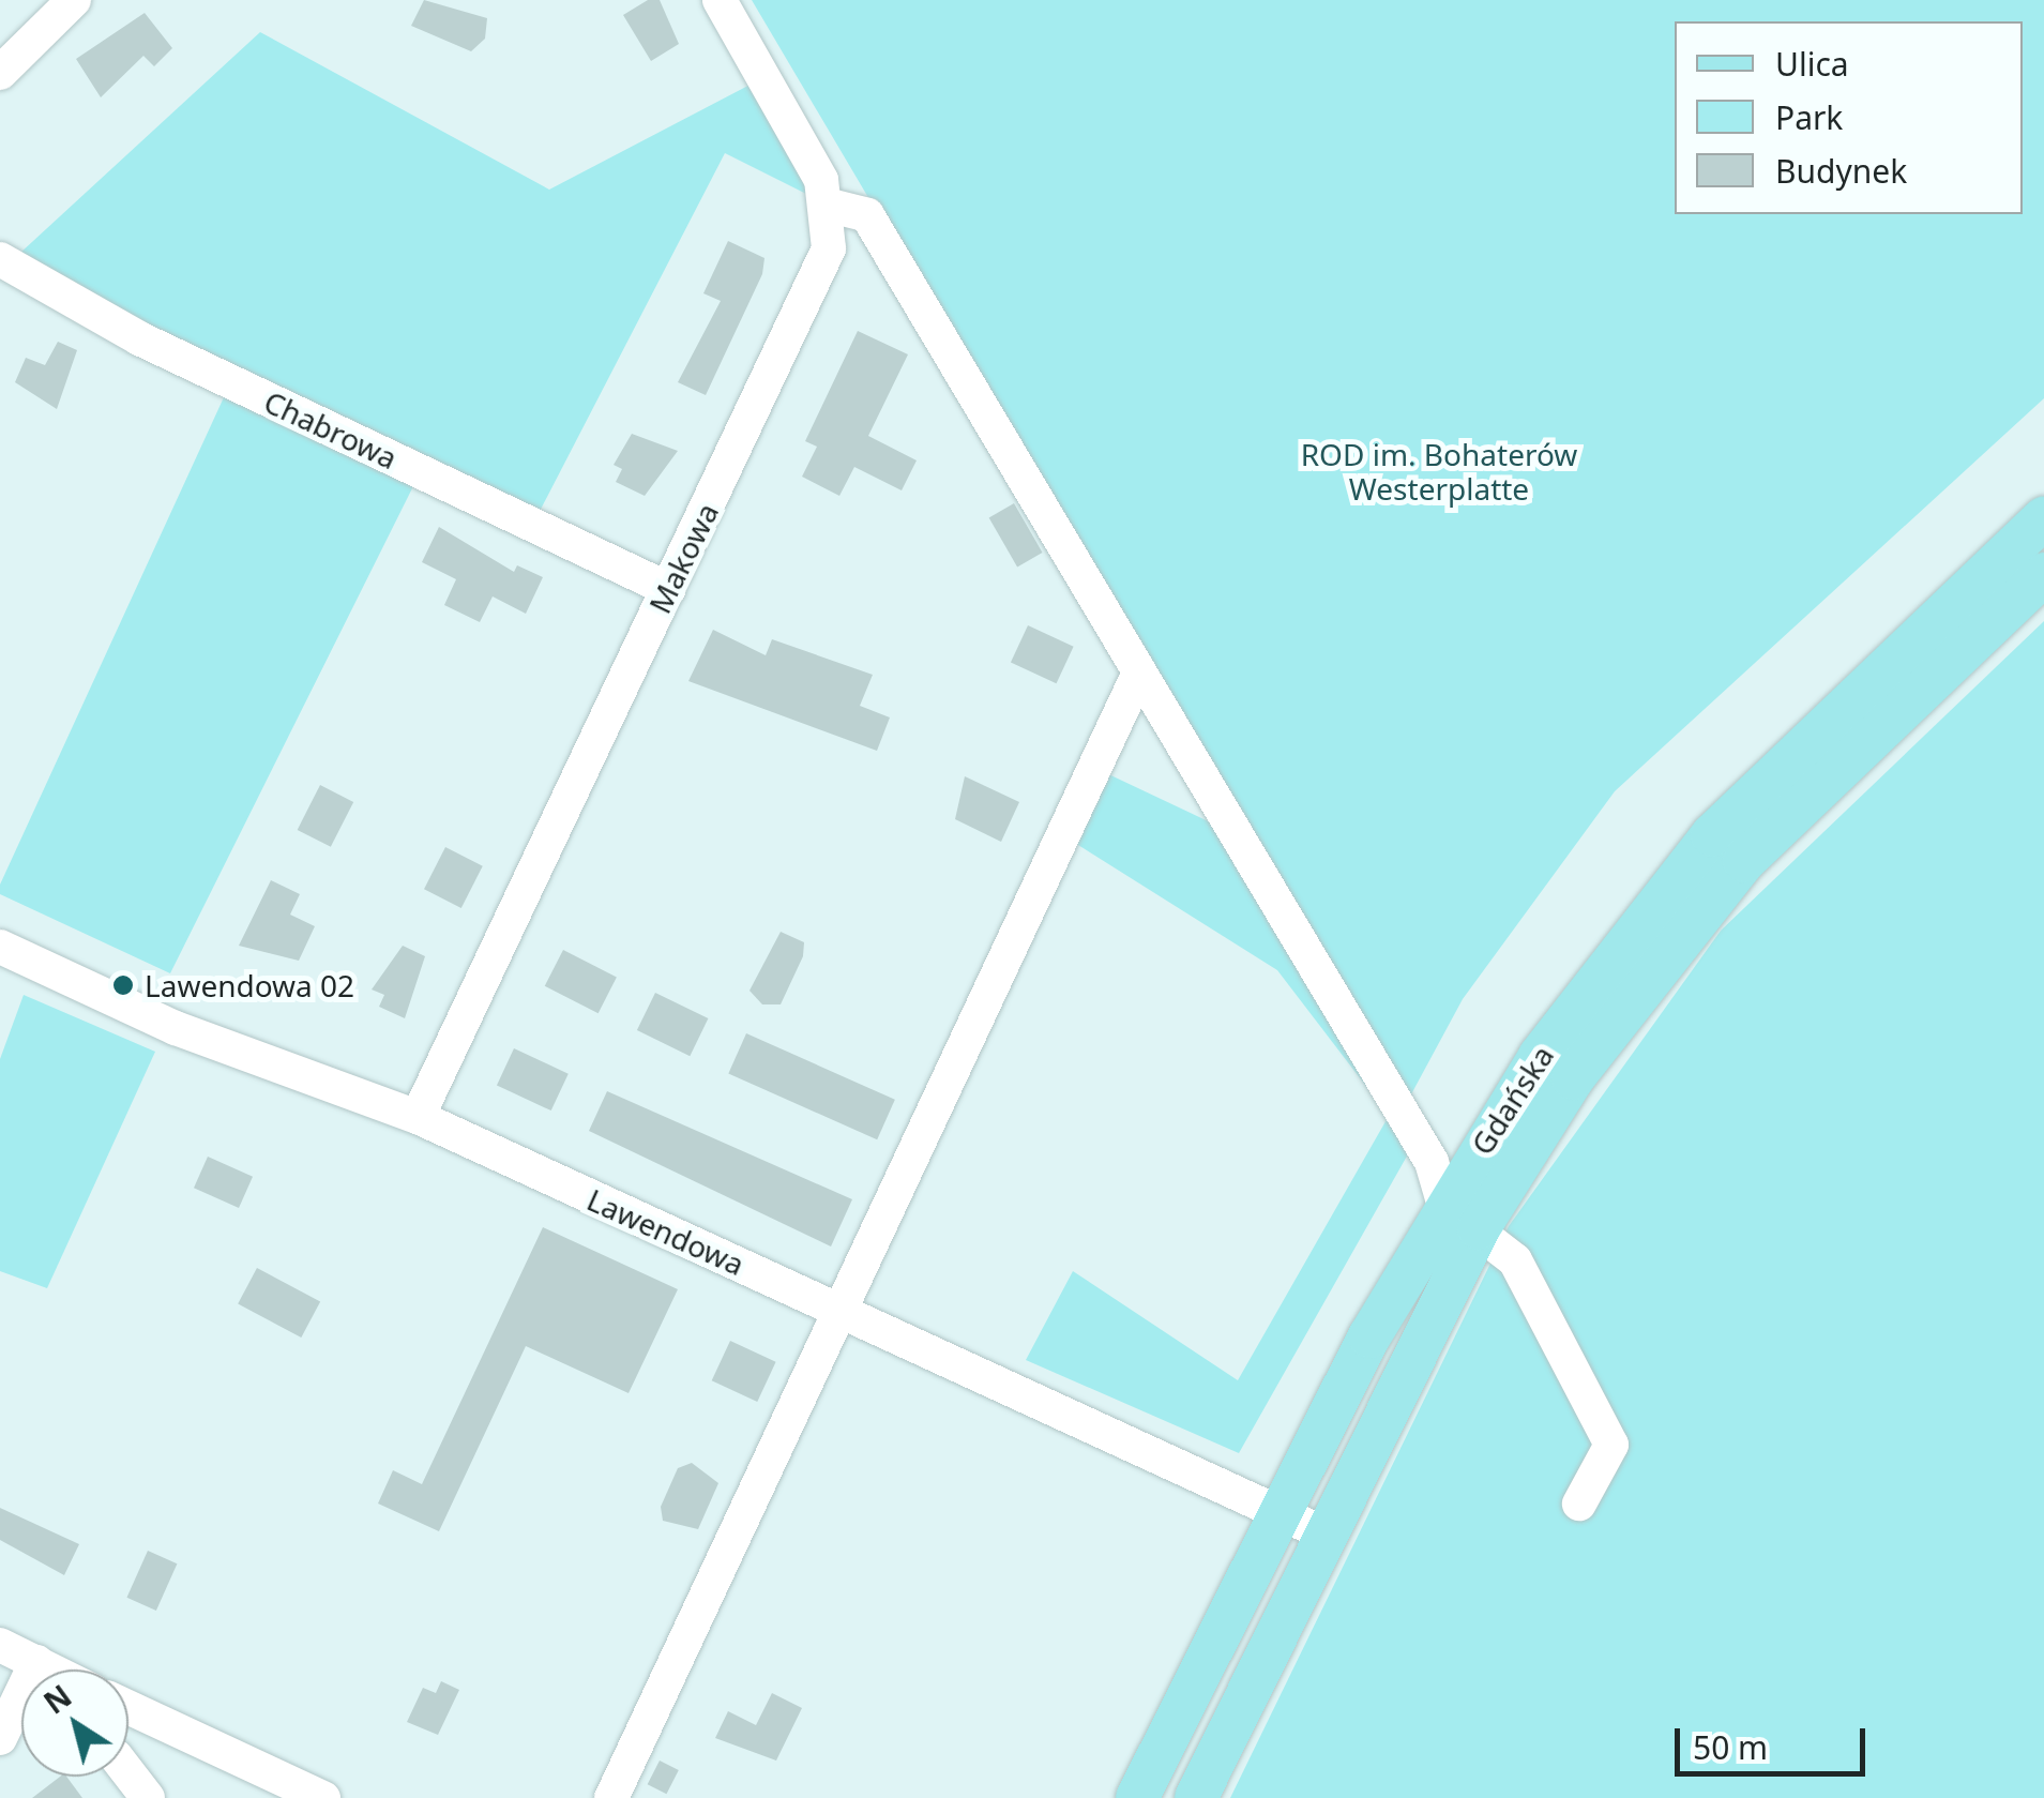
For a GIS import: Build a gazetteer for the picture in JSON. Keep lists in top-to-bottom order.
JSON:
{
  "streets": {
    "main road": ["Gdańska"],
    "street": ["Chabrowa", "Makowa", "Lawendowa"]
  },
  "crossings": [
    ["Chabrowa", "Makowa"],
    ["Makowa", "Lawendowa"],
    ["Gdańska", "Lawendowa"]
  ],
  "parks": ["ROD im. Bohaterów Westerplatte"],
  "places": ["Lawendowa 02"],
  "legend": ["Ulica", "Park", "Budynek"],
  "scale_bar": "50 m",
  "north": "top left"
}
